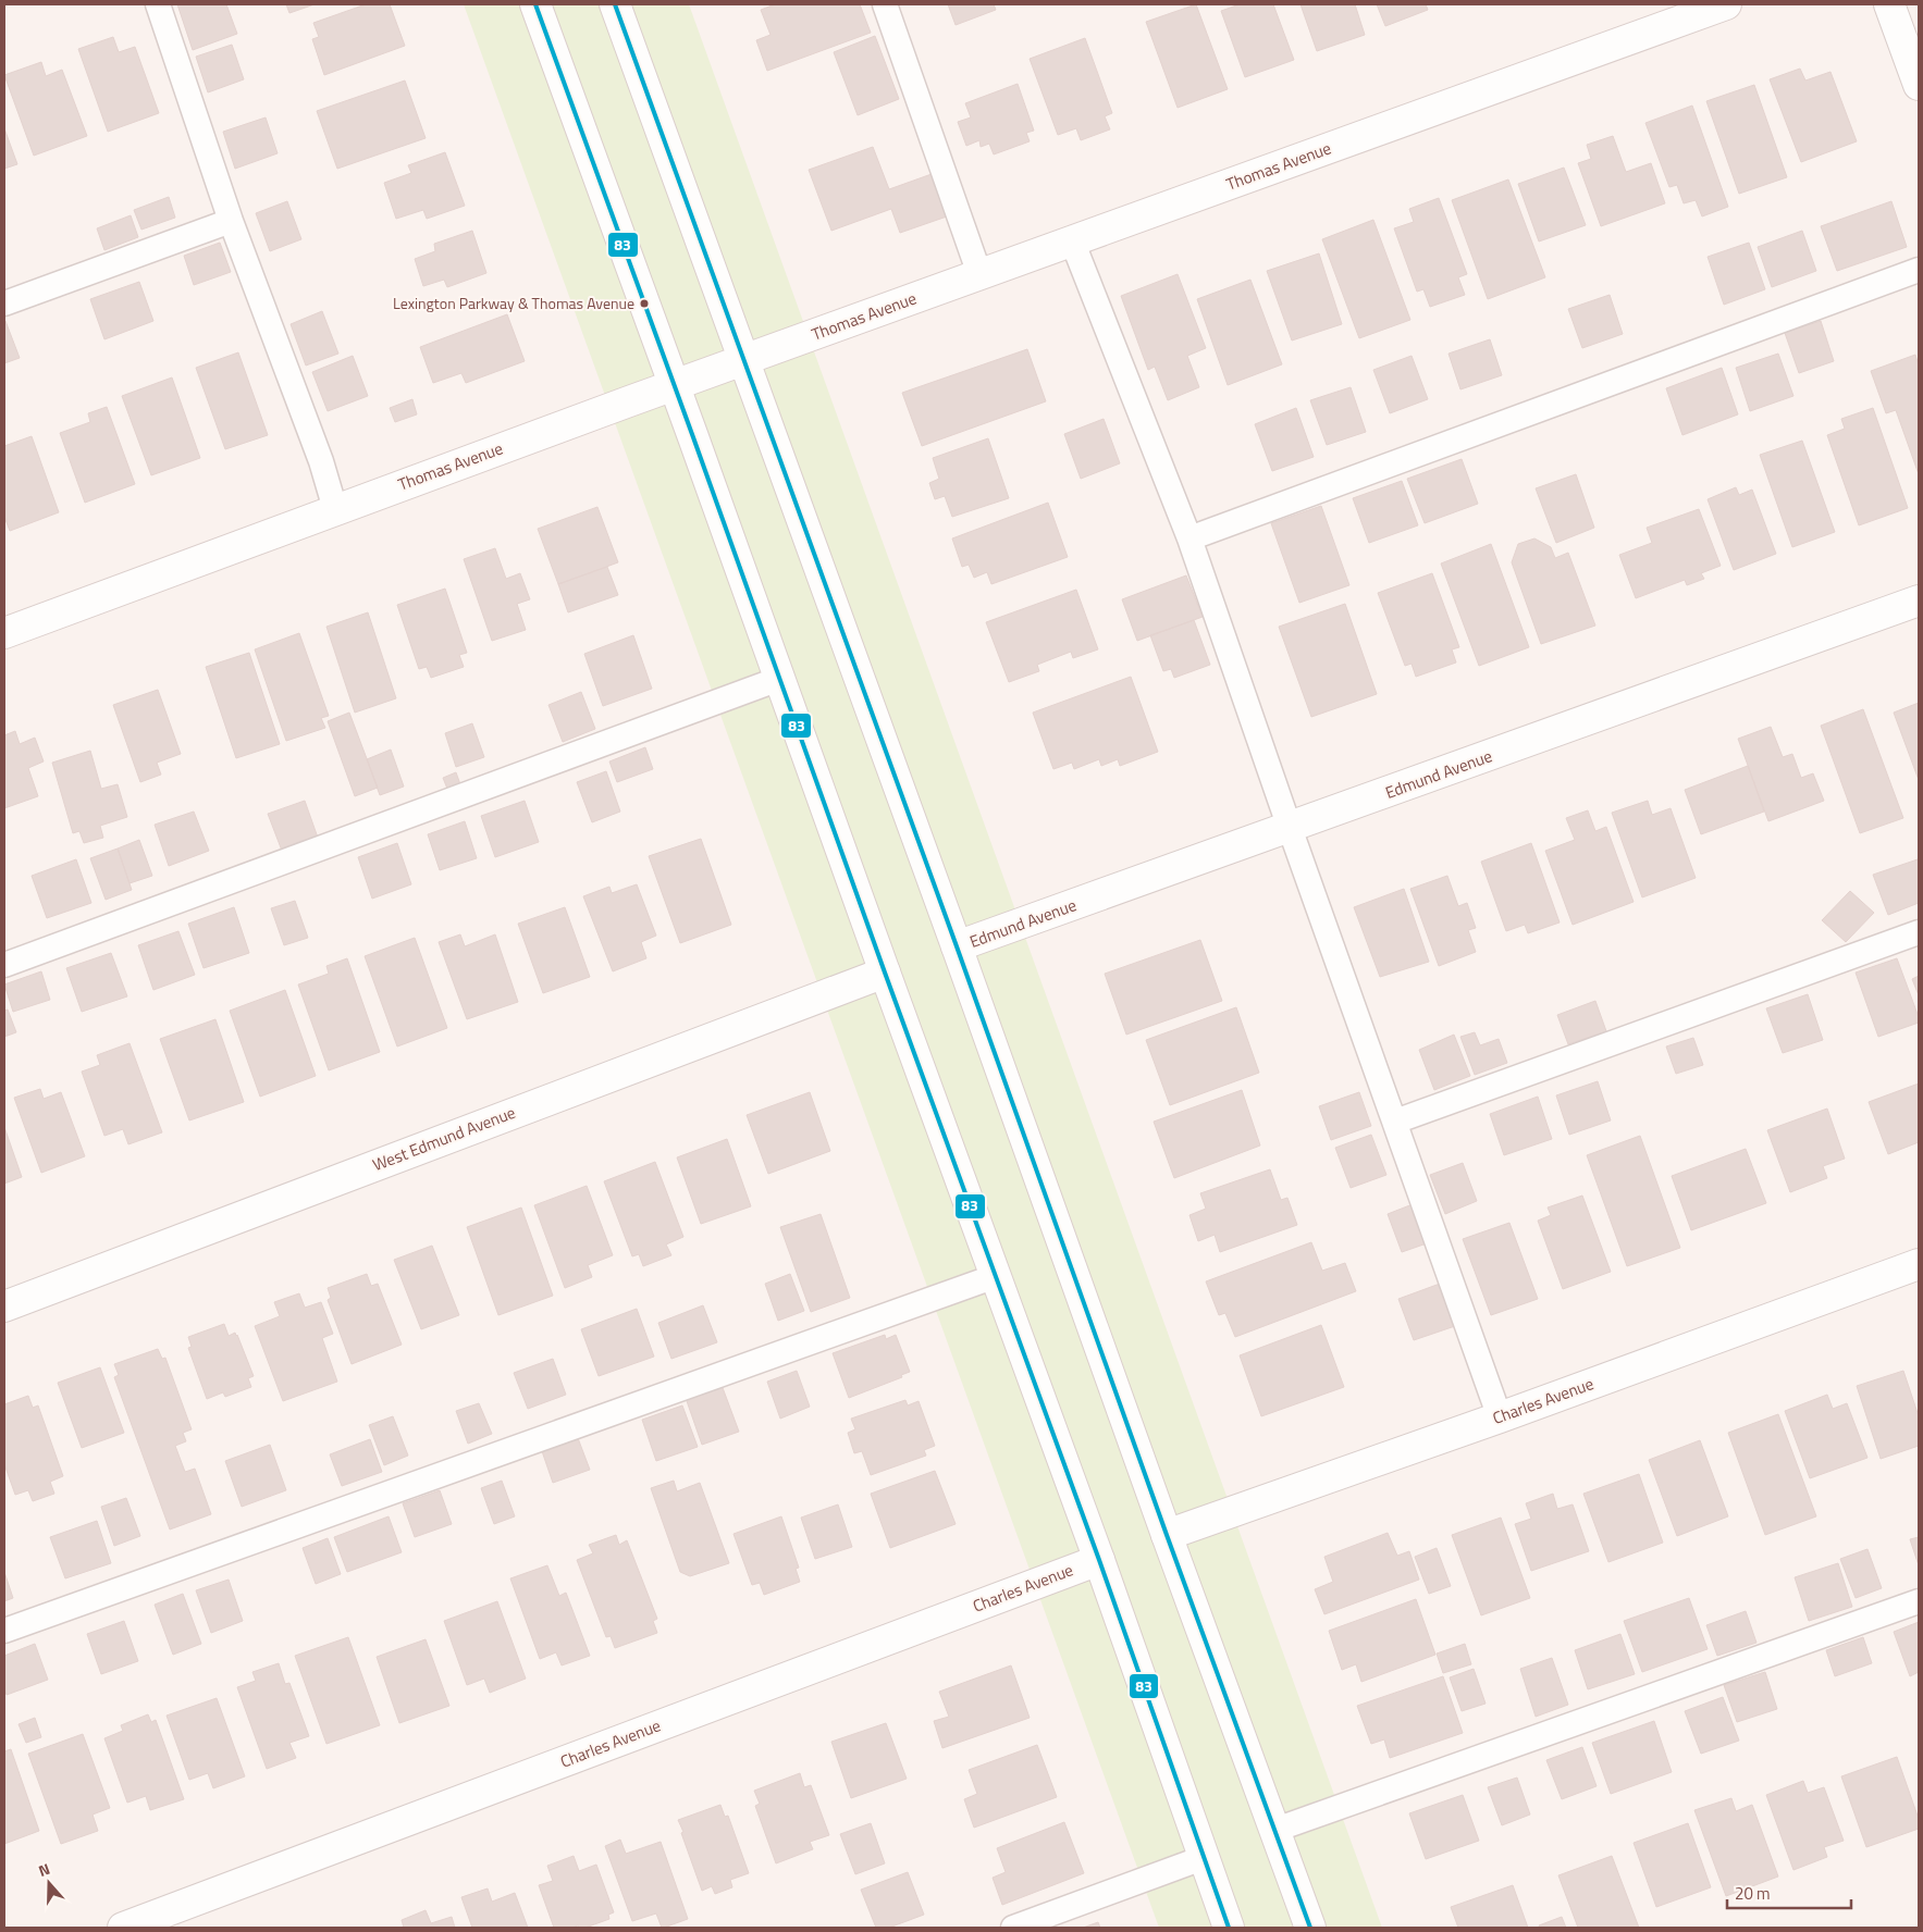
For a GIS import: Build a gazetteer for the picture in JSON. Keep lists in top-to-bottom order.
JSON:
{
  "streets": {
    "street": [
      "Thomas Avenue",
      "Edmund Avenue",
      "West Edmund Avenue",
      "Charles Avenue"
    ]
  },
  "places": ["Lexington Parkway & Thomas Avenue"],
  "lines": ["transit line 83"],
  "scale_bar": "20 m",
  "north": "top"
}
